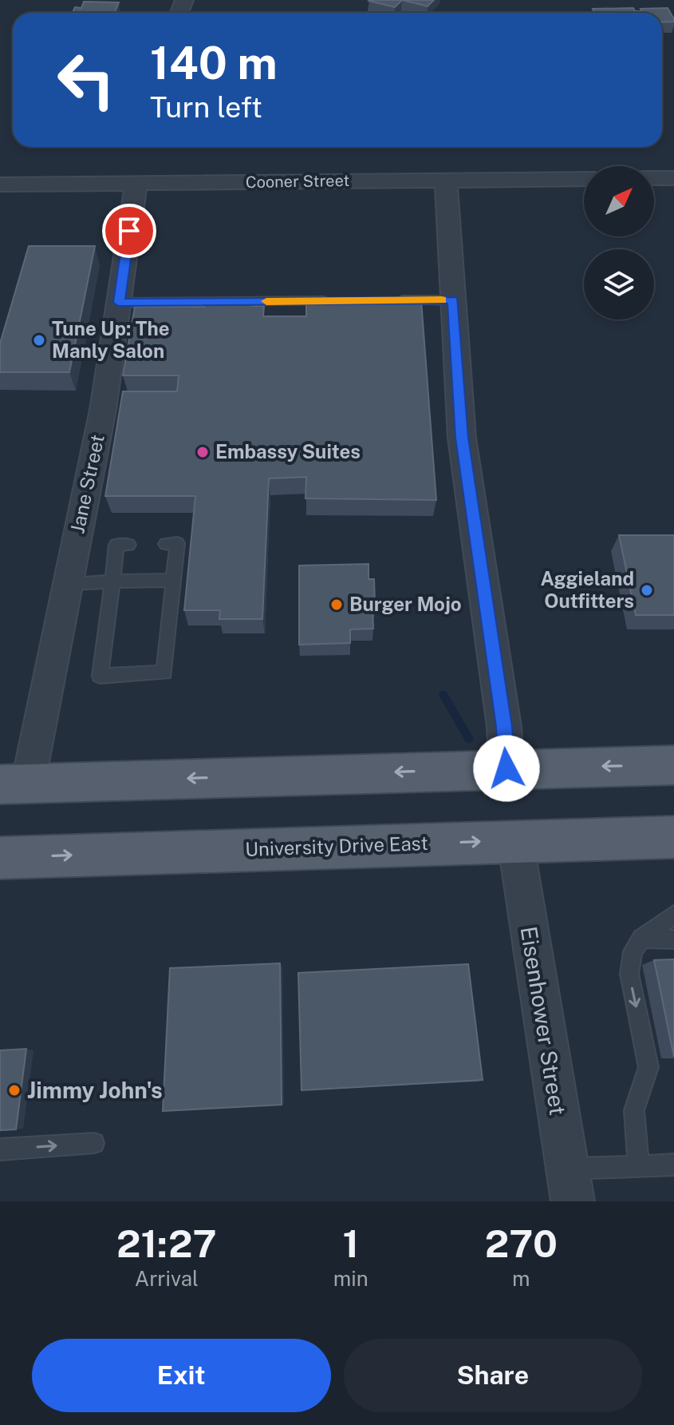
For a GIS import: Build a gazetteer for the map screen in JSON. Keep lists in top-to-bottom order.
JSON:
{
  "streets": {
    "main road": ["University Drive East"],
    "street": ["Cooner Street", "Jane Street", "Eisenhower Street"]
  },
  "crossings": [
    ["Cooner Street", "Jane Street"],
    ["University Drive East", "Eisenhower Street"]
  ],
  "places": [
    "Tune Up: The Manly Salon",
    "Embassy Suites",
    "Aggieland Outfitters",
    "Burger Mojo",
    "Jimmy John's"
  ],
  "north": "top right",
  "page": {
    "turn": ["140 m", "Turn left"],
    "eta": [
      "21:27",
      "Arrival",
      "1",
      "min",
      "270",
      "m"
    ],
    "buttons": ["Exit", "Share"]
  }
}
